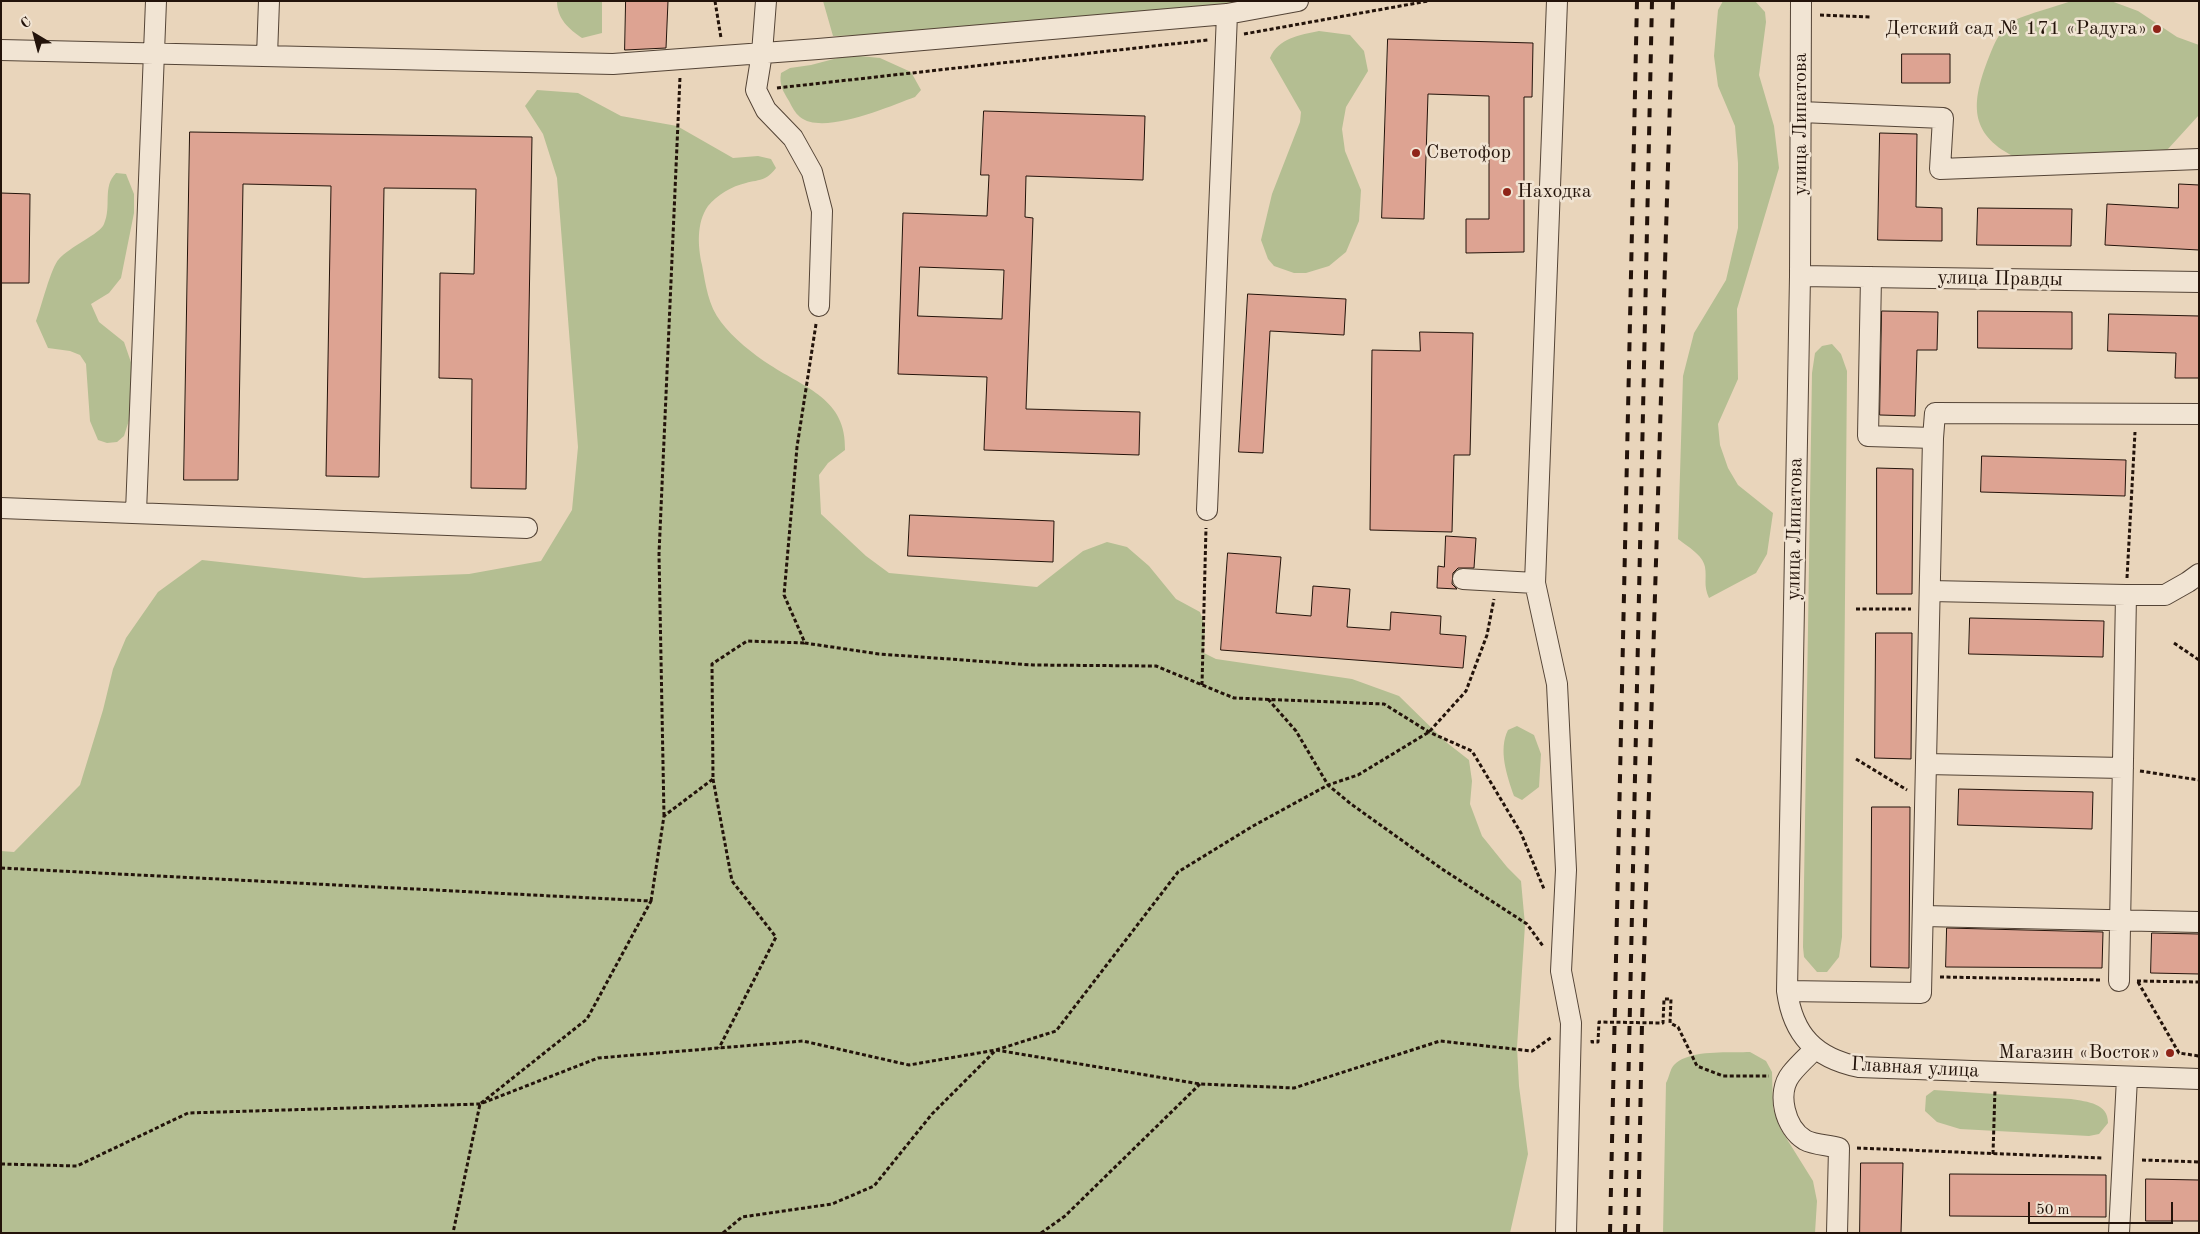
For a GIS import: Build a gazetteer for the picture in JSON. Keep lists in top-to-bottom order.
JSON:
{
  "streets": {
    "street": ["улица Липатова", "улица Правды", "Главная улица"]
  },
  "crossings": [
    ["улица Липатова", "улица Правды"],
    ["улица Липатова", "Главная улица"]
  ],
  "places": [
    "Детский сад № 171 «Радуга»",
    "Светофор",
    "Находка",
    "Магазин «Восток»"
  ],
  "scale_bar": "50 m",
  "north": "top left"
}
